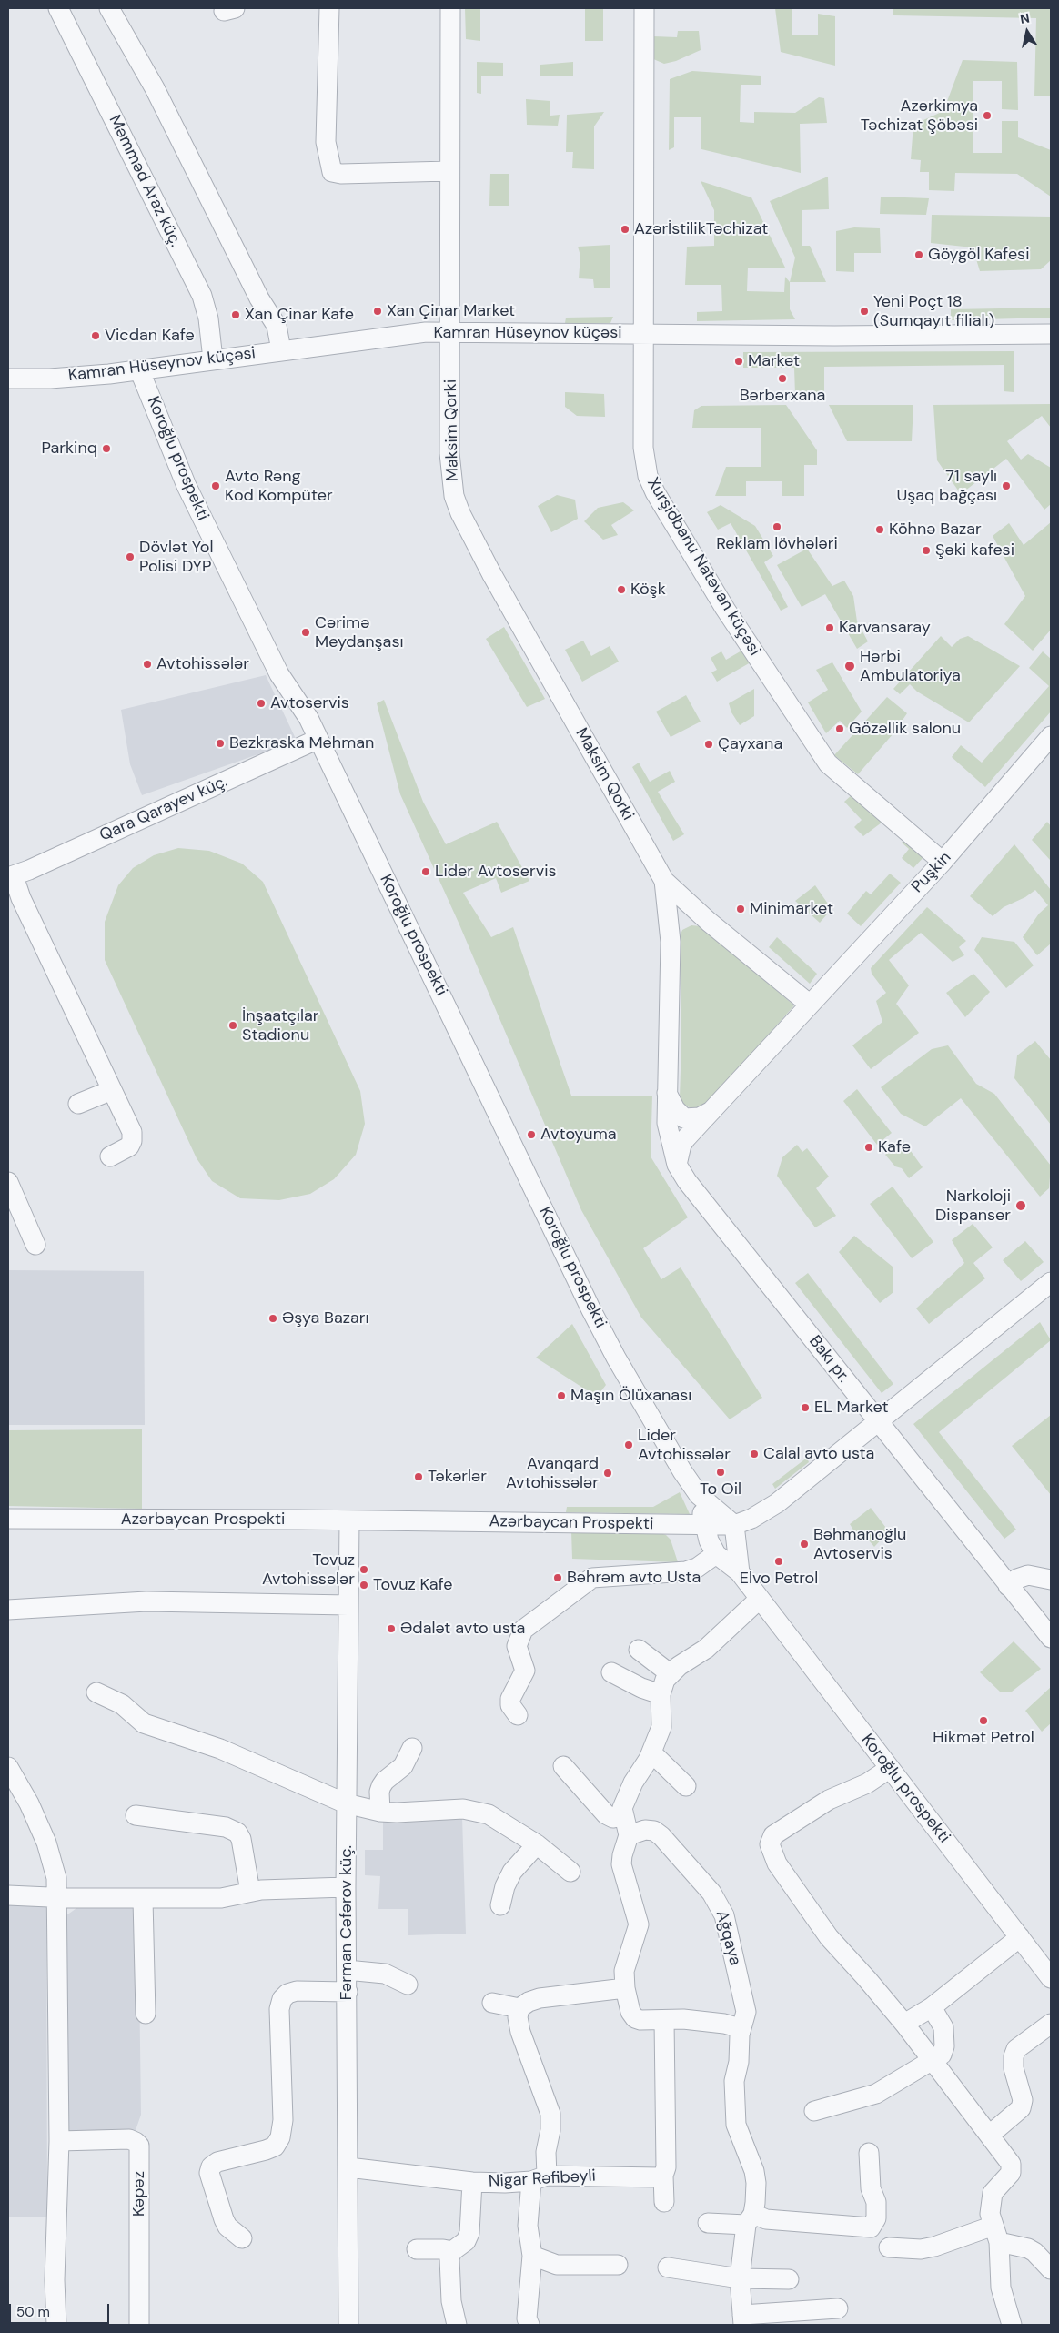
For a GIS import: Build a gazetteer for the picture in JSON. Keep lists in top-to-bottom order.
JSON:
{
  "streets": {
    "street": [
      "Məmməd Araz küç.",
      "Kamran Hüseynov küçəsi",
      "Maksim Qorki",
      "Koroğlu prospekti",
      "Xurşidbanu Natəvan küçəsi",
      "Qara Qarayev küç.",
      "Puşkin",
      "Bakı pr.",
      "Azərbaycan Prospekti",
      "Fərman Cəfərov küç.",
      "Ağqaya",
      "Nigar Rəfibəyli",
      "Kəpəz"
    ]
  },
  "crossings": [
    ["Məmməd Araz küç.", "Kamran Hüseynov küçəsi"],
    ["Kamran Hüseynov küçəsi", "Maksim Qorki"],
    ["Kamran Hüseynov küçəsi", "Koroğlu prospekti"],
    ["Kamran Hüseynov küçəsi", "Xurşidbanu Natəvan küçəsi"],
    ["Maksim Qorki", "Bakı pr."],
    ["Koroğlu prospekti", "Qara Qarayev küç."],
    ["Xurşidbanu Natəvan küçəsi", "Puşkin"],
    ["Puşkin", "Bakı pr."],
    ["Bakı pr.", "Azərbaycan Prospekti"],
    ["Azərbaycan Prospekti", "Fərman Cəfərov küç."],
    ["Fərman Cəfərov küç.", "Nigar Rəfibəyli"]
  ],
  "places": [
    "Azərkimya Təchizat Şöbəsi",
    "AzərİstilikTəchizat",
    "Göygöl Kafesi",
    "Xan Çinar Market",
    "Yeni Poçt 18 (Sumqayıt filialı)",
    "Xan Çinar Kafe",
    "Vicdan Kafe",
    "Market",
    "Bərbərxana",
    "Parkinq",
    "Avto Rəng Kod Kompüter",
    "71 saylı Uşaq bağçası",
    "Reklam lövhələri",
    "Köhnə Bazar",
    "Şəki kafesi",
    "Dövlət Yol Polisi DYP",
    "Köşk",
    "Karvansaray",
    "Cərimə Meydanşası",
    "Avtohissələr",
    "Hərbi Ambulatoriya",
    "Avtoservis",
    "Gözəllik salonu",
    "Bezkraska Mehman",
    "Çayxana",
    "Lider Avtoservis",
    "Minimarket",
    "İnşaatçılar Stadionu",
    "Avtoyuma",
    "Kafe",
    "Narkoloji Dispanser",
    "Əşya Bazarı",
    "Maşın Ölüxanası",
    "EL Market",
    "Lider Avtohissələr",
    "Calal avto usta",
    "To Oil",
    "Avanqard Avtohissələr",
    "Təkərlər",
    "Bəhmanoğlu Avtoservis",
    "Elvo Petrol",
    "Tovuz Avtohissələr",
    "Bəhrəm avto Usta",
    "Tovuz Kafe",
    "Ədalət avto usta",
    "Hikmət Petrol"
  ],
  "scale_bar": "50 m",
  "north": "top"
}
